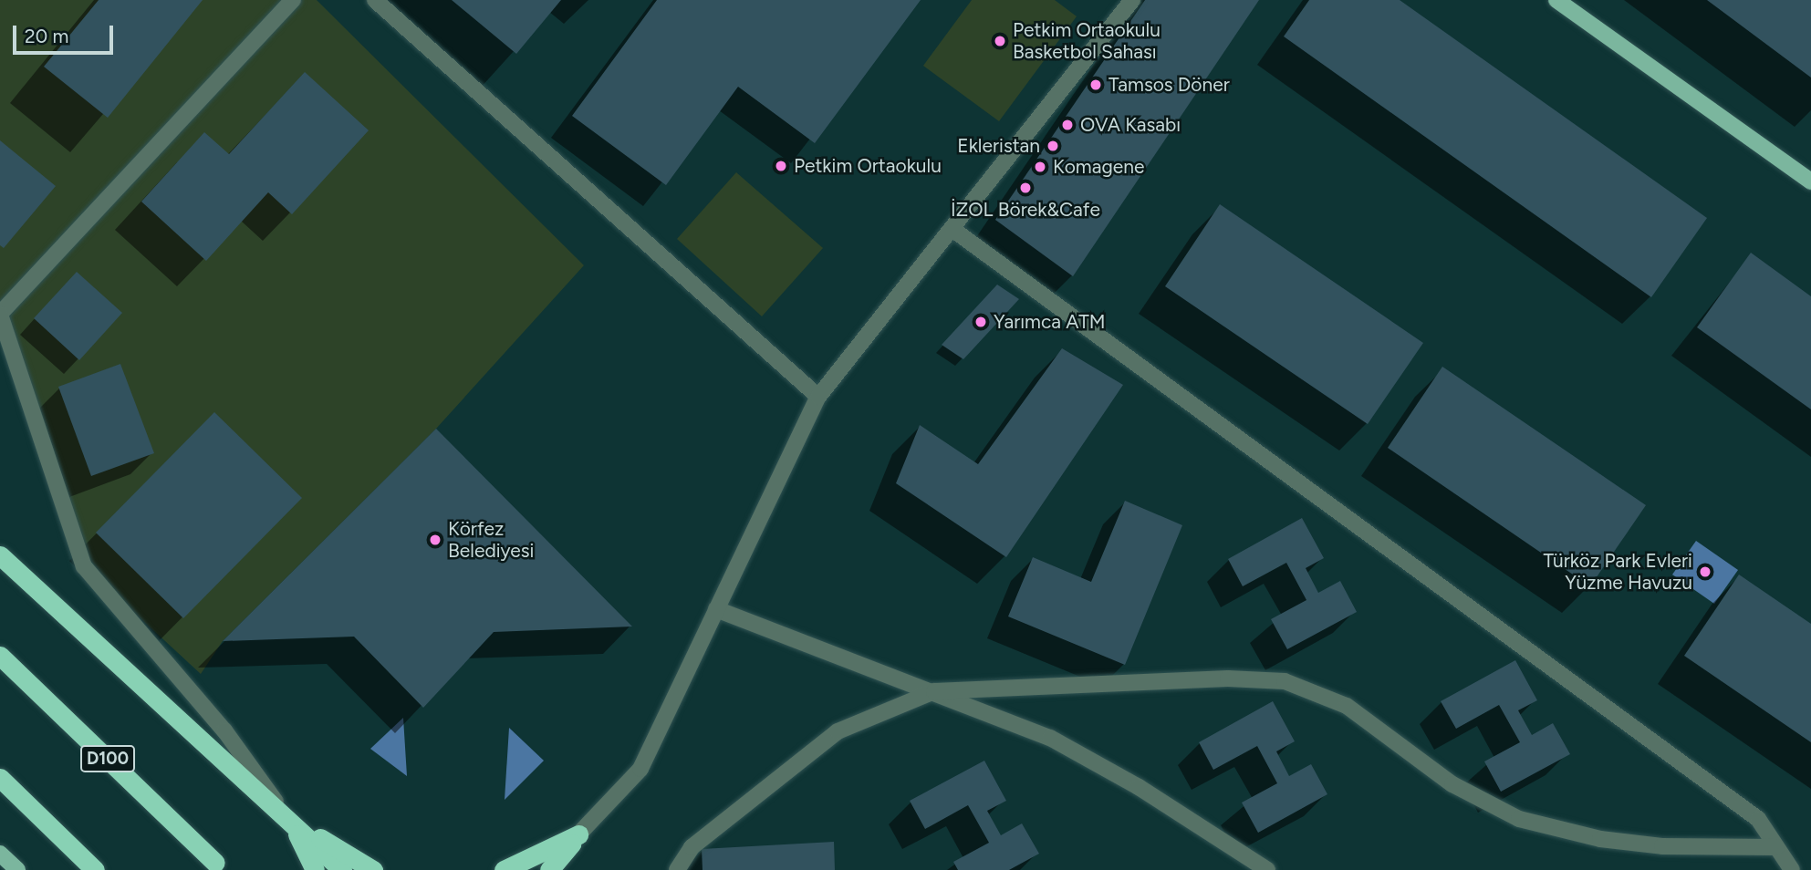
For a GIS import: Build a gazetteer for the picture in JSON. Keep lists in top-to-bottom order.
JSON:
{
  "streets": {
    "highway": ["D100"]
  },
  "places": [
    "Petkim Ortaokulu Basketbol Sahası",
    "Tamsos Döner",
    "OVA Kasabı",
    "Ekleristan",
    "Petkim Ortaokulu",
    "Komagene",
    "İZOL Börek&Cafe",
    "Yarımca ATM",
    "Körfez Belediyesi",
    "Türköz Park Evleri Yüzme Havuzu"
  ],
  "scale_bar": "20 m"
}
